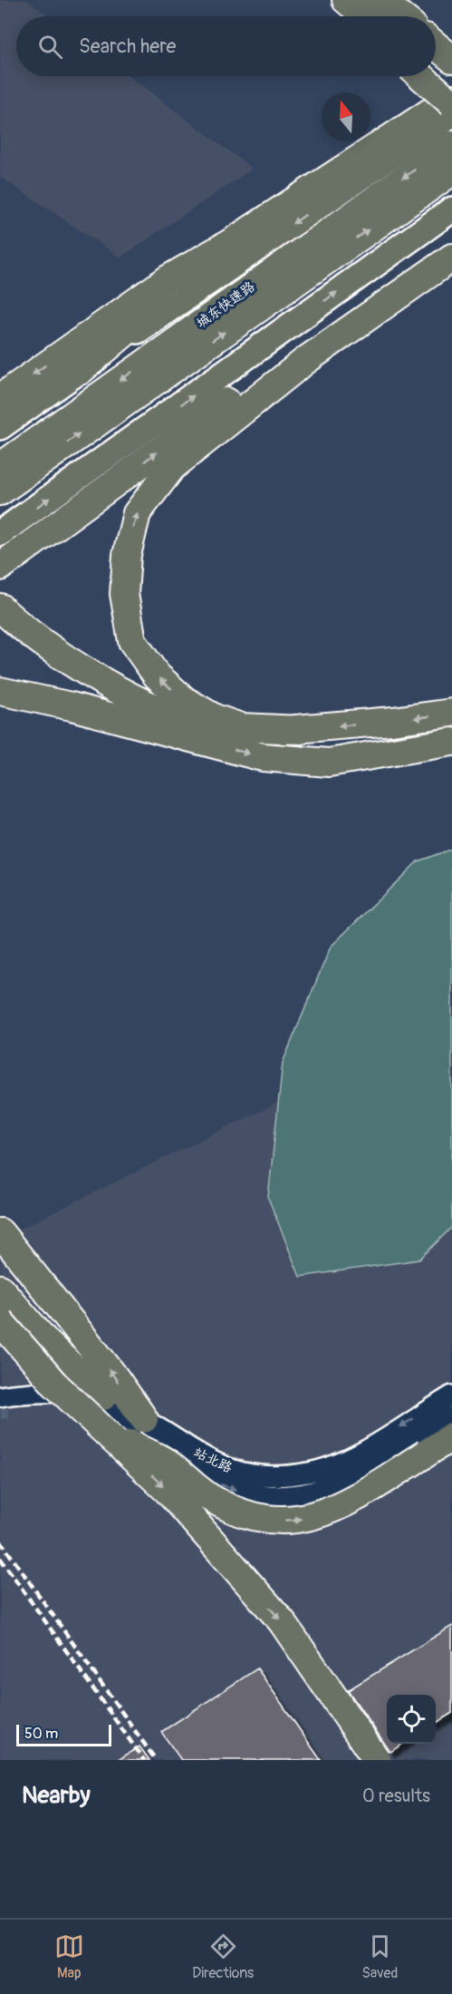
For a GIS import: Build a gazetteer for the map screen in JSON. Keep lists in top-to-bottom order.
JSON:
{
  "streets": {
    "highway": ["城东快速路"],
    "street": ["站北路"]
  },
  "scale_bar": "50 m",
  "north": "top",
  "page": {
    "search": "Search here",
    "scale": "50 m",
    "heading": ["Nearby", "0 results"],
    "nav": ["Map", "Directions", "Saved"]
  }
}
